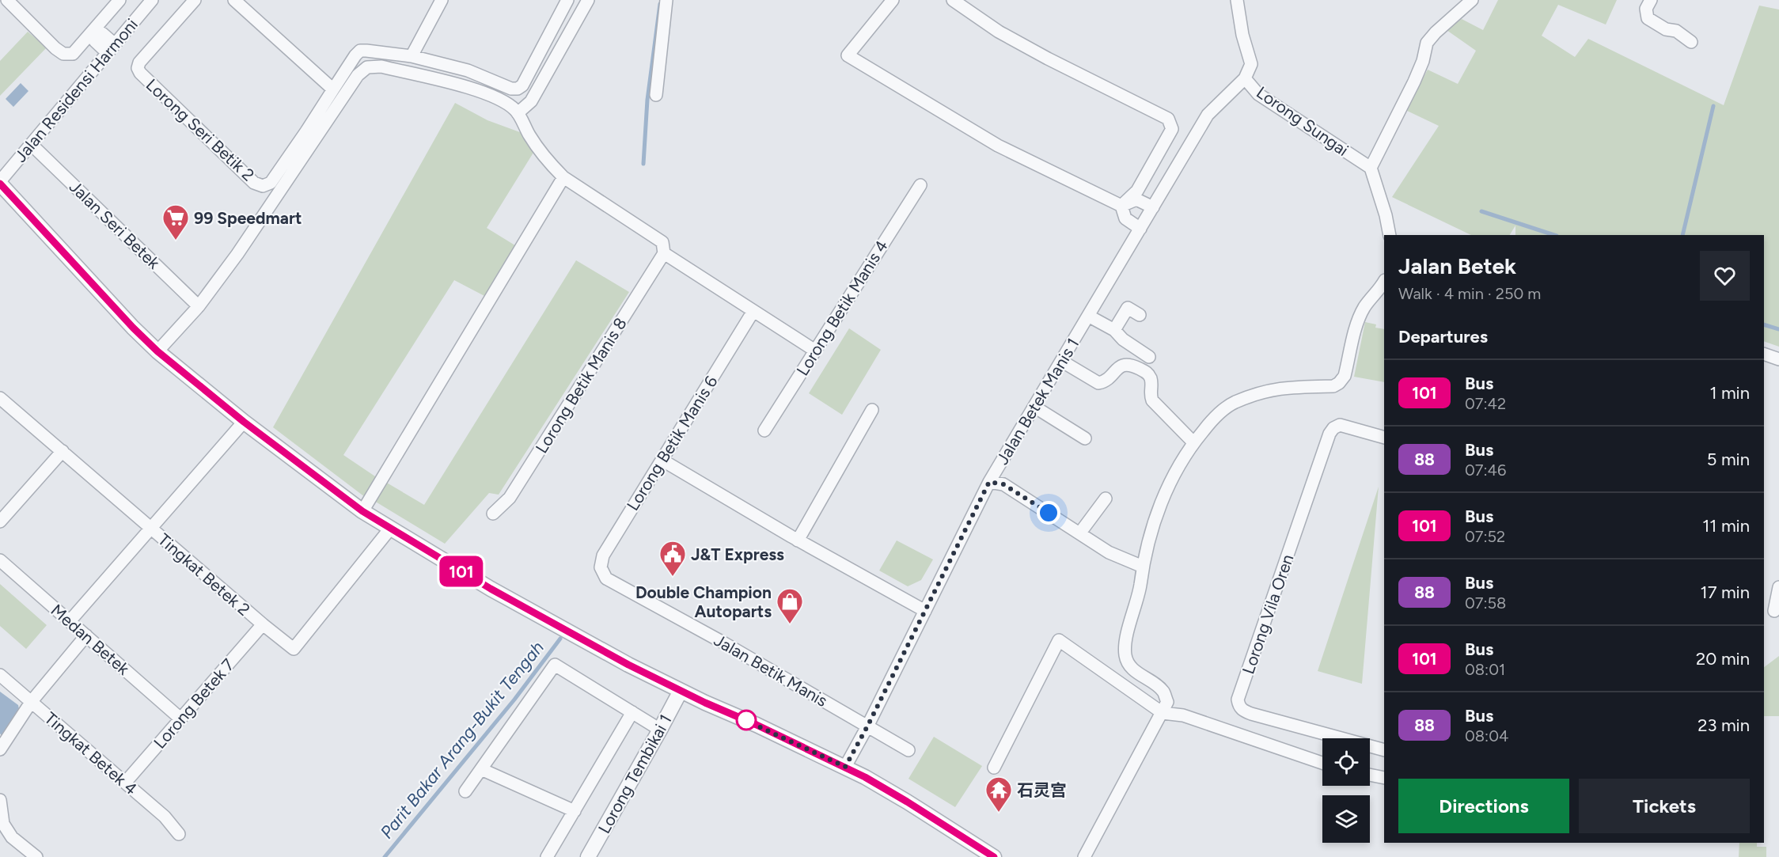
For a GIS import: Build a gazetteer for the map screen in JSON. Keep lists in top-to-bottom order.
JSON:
{
  "streets": {
    "street": [
      "Jalan Residensi Harmoni",
      "Lorong Sungai",
      "Lorong Seri Betik 2",
      "Jalan Seri Betek",
      "Lorong Betik Manis 4",
      "Lorong Betik Manis 8",
      "Jalan Betek Manis 1",
      "Lorong Betik Manis 6",
      "Tingkat Betek 2",
      "Lorong Vila Oren",
      "Medan Betek",
      "Jalan Betik Manis",
      "Lorong Betek 7",
      "Tingkat Betek 4",
      "Lorong Tembikai 1"
    ]
  },
  "crossings": [
    ["Jalan Residensi Harmoni", "Jalan Seri Betek"],
    ["Lorong Sungai", "Jalan Betek Manis 1"],
    ["Jalan Betek Manis 1", "Jalan Betik Manis"],
    ["Lorong Betik Manis 6", "Jalan Betik Manis"],
    ["Tingkat Betek 2", "Lorong Betek 7"],
    ["Medan Betek", "Lorong Betek 7"],
    ["Lorong Betek 7", "Tingkat Betek 4"]
  ],
  "water": ["Parit Bakar Arang-Bukit Tengah"],
  "places": {
    "supermarket": ["99 Speedmart"],
    "public building": ["J&T Express"],
    "shop": ["Double Champion Autoparts"],
    "temple": ["石灵宫"]
  },
  "lines": ["bus line 101"],
  "page": {
    "on_map": "101",
    "heading": [
      ["Jalan Betek", "Walk · 4 min · 250 m"],
      "Departures"
    ],
    "list": [
      {
        "mark": "101",
        "name": "Bus",
        "note": "07:42",
        "value": "1 min"
      },
      {
        "mark": "88",
        "name": "Bus",
        "note": "07:46",
        "value": "5 min"
      },
      {
        "mark": "101",
        "name": "Bus",
        "note": "07:52",
        "value": "11 min"
      },
      {
        "mark": "88",
        "name": "Bus",
        "note": "07:58",
        "value": "17 min"
      },
      {
        "mark": "101",
        "name": "Bus",
        "note": "08:01",
        "value": "20 min"
      },
      {
        "mark": "88",
        "name": "Bus",
        "note": "08:04",
        "value": "23 min"
      }
    ],
    "buttons": ["Directions", "Tickets"]
  }
}
